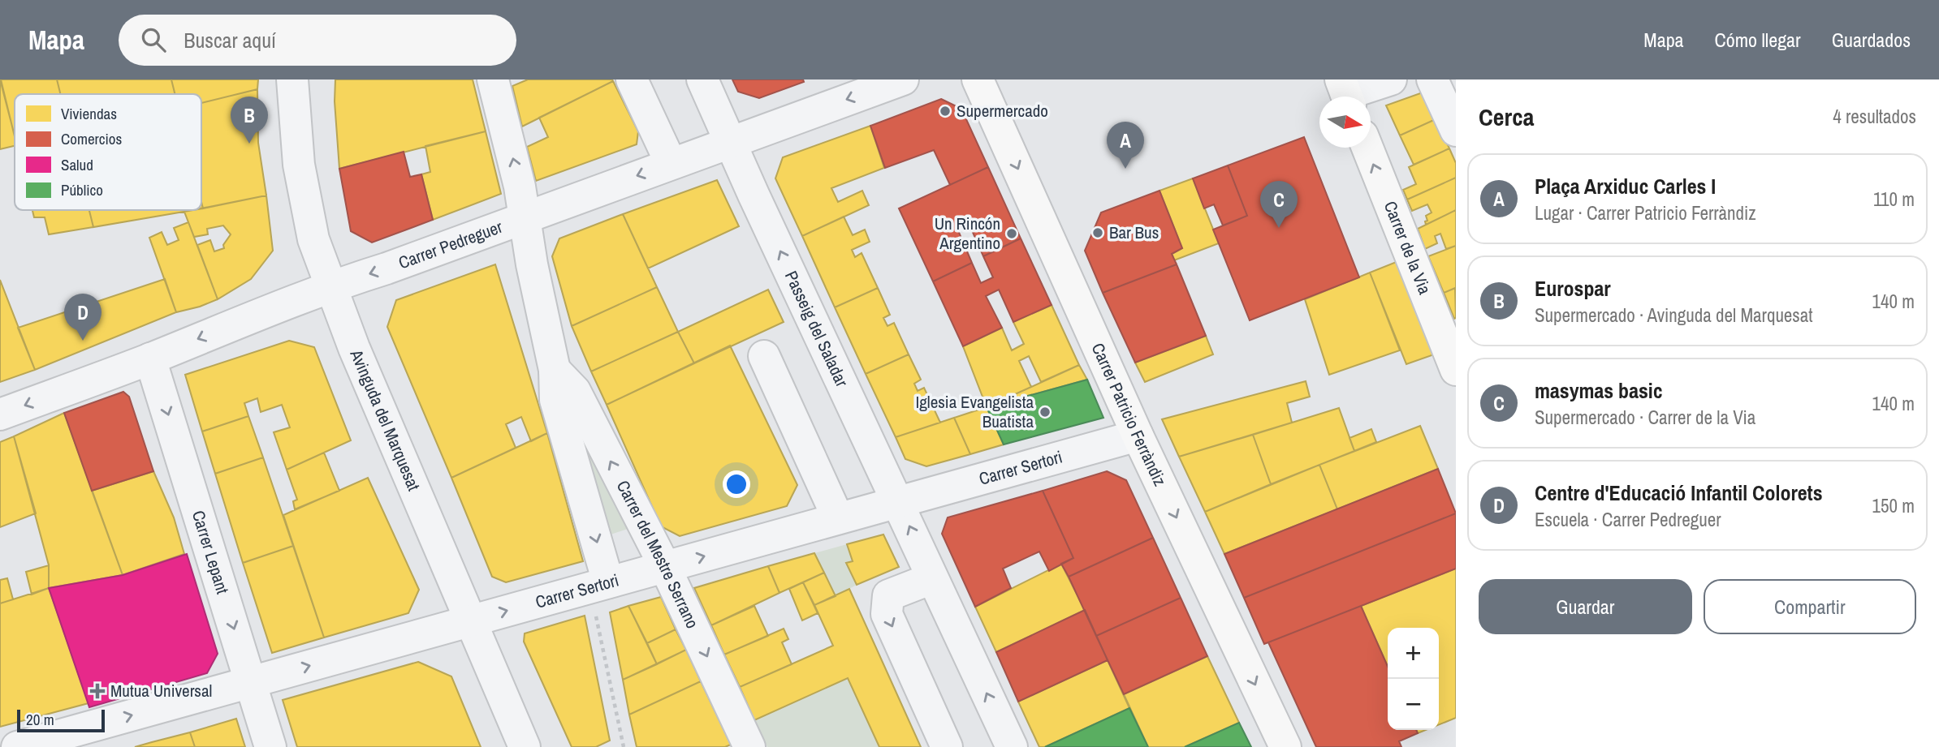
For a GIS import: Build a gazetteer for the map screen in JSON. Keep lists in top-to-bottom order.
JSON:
{
  "streets": {
    "main road": ["Carrer de la Via", "Carrer Patricio Ferràndiz"],
    "street": [
      "Carrer Pedreguer",
      "Passeig del Saladar",
      "Avinguda del Marquesat",
      "Carrer Sertori",
      "Carrer Lepant",
      "Carrer del Mestre Serrano"
    ]
  },
  "crossings": [
    ["Carrer Pedreguer", "Passeig del Saladar"],
    ["Carrer Pedreguer", "Avinguda del Marquesat"],
    ["Carrer Pedreguer", "Carrer Lepant"],
    ["Passeig del Saladar", "Carrer Sertori"],
    ["Carrer Patricio Ferràndiz", "Carrer Sertori"],
    ["Avinguda del Marquesat", "Carrer Sertori"],
    ["Carrer Sertori", "Carrer Lepant"],
    ["Carrer Sertori", "Carrer del Mestre Serrano"]
  ],
  "one_way": [
    "Carrer Pedreguer",
    "Carrer de la Via",
    "Carrer Patricio Ferràndiz",
    "Carrer Sertori",
    "Carrer Lepant"
  ],
  "places": {
    "other": [
      "Supermercado",
      "Bar Bus",
      "Un Rincón Argentino",
      "Iglesia Evangelista Buatista"
    ],
    "health": ["Mutua Universal"]
  },
  "legend": [
    "Viviendas",
    "Comercios",
    "Salud",
    "Público"
  ],
  "scale_bar": "20 m",
  "north": "right",
  "page": {
    "header": "Mapa",
    "search": "Buscar aquí",
    "nav": ["Mapa", "Cómo llegar", "Guardados"],
    "heading": ["Cerca", "4 resultados"],
    "pins": [
      "B",
      "A",
      "C",
      "D"
    ],
    "list": [
      {
        "mark": "A",
        "name": "Plaça Arxiduc Carles I",
        "note": "Lugar · Carrer Patricio Ferràndiz",
        "value": "110 m"
      },
      {
        "mark": "B",
        "name": "Eurospar",
        "note": "Supermercado · Avinguda del Marquesat",
        "value": "140 m"
      },
      {
        "mark": "C",
        "name": "masymas basic",
        "note": "Supermercado · Carrer de la Via",
        "value": "140 m"
      },
      {
        "mark": "D",
        "name": "Centre d'Educació Infantil Colorets",
        "note": "Escuela · Carrer Pedreguer",
        "value": "150 m"
      }
    ],
    "buttons": ["Guardar", "Compartir"],
    "map_buttons": ["+", "−"],
    "scale": "20 m"
  }
}
